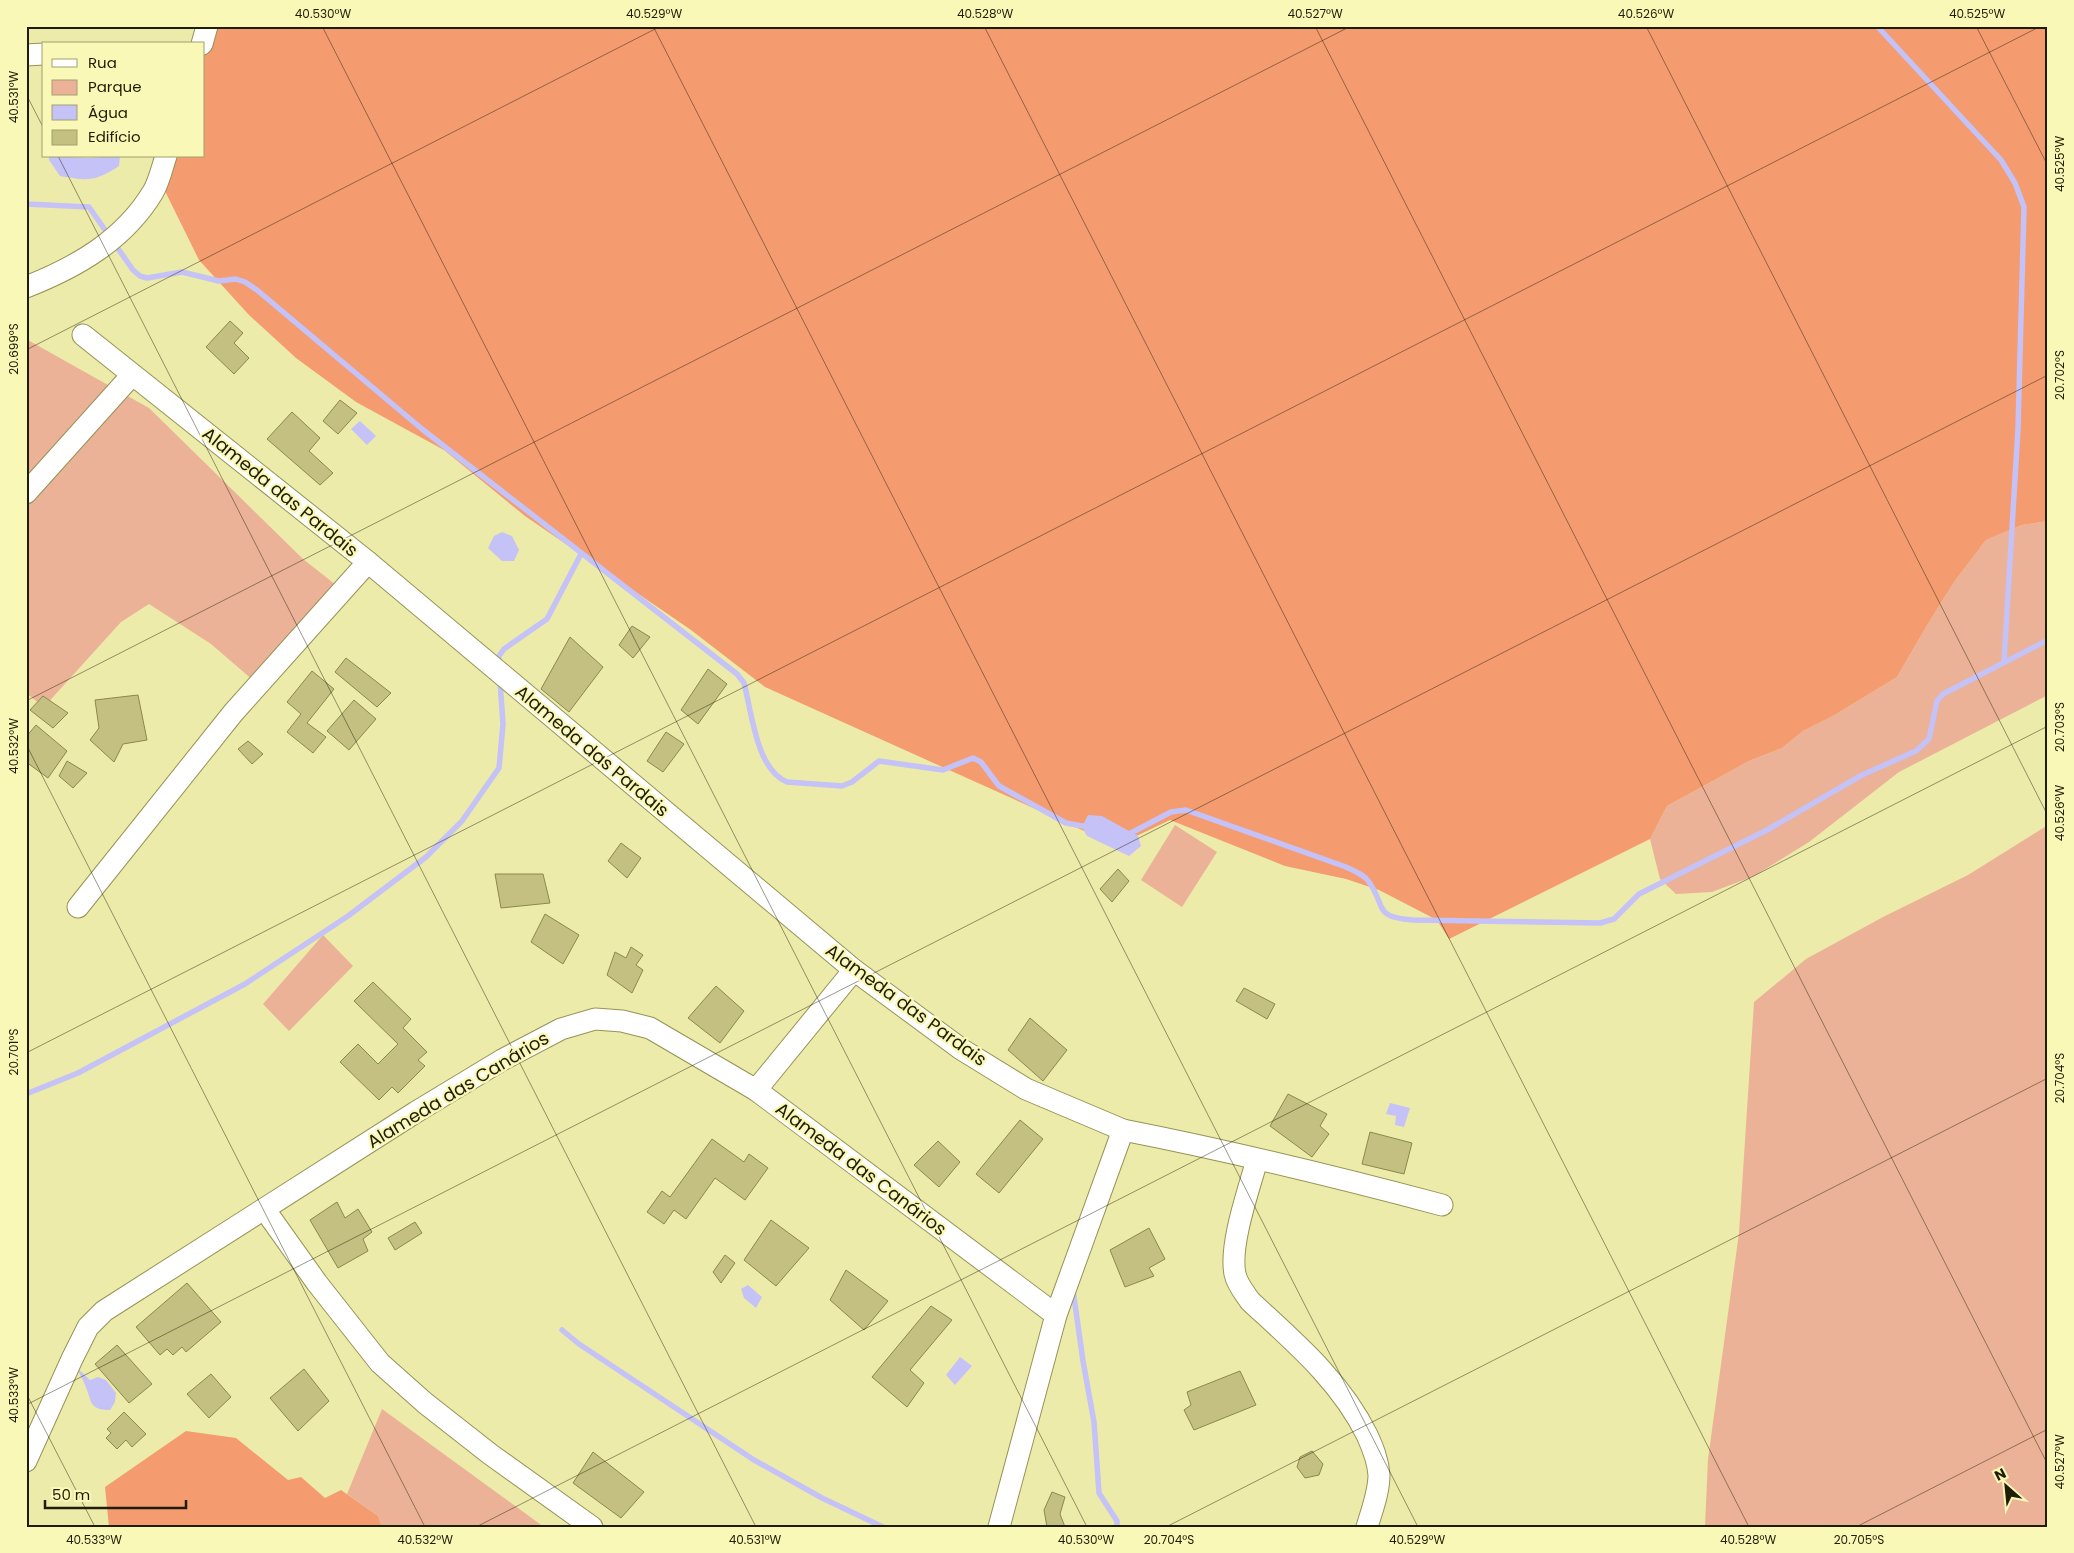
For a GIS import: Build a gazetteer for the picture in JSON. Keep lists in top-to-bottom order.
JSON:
{
  "streets": {
    "street": ["Alameda das Pardais", "Alameda das Canários"]
  },
  "legend": [
    "Rua",
    "Parque",
    "Água",
    "Edifício"
  ],
  "scale_bar": "50 m",
  "north": "top left",
  "coordinates": [
    "40.530°W",
    "40.529°W",
    "40.528°W",
    "40.527°W",
    "40.526°W",
    "40.525°W",
    "40.531°W",
    "20.699°S",
    "20.702°S",
    "20.703°S",
    "40.532°W",
    "20.701°S",
    "20.704°S",
    "40.533°W",
    "20.705°S"
  ]
}
